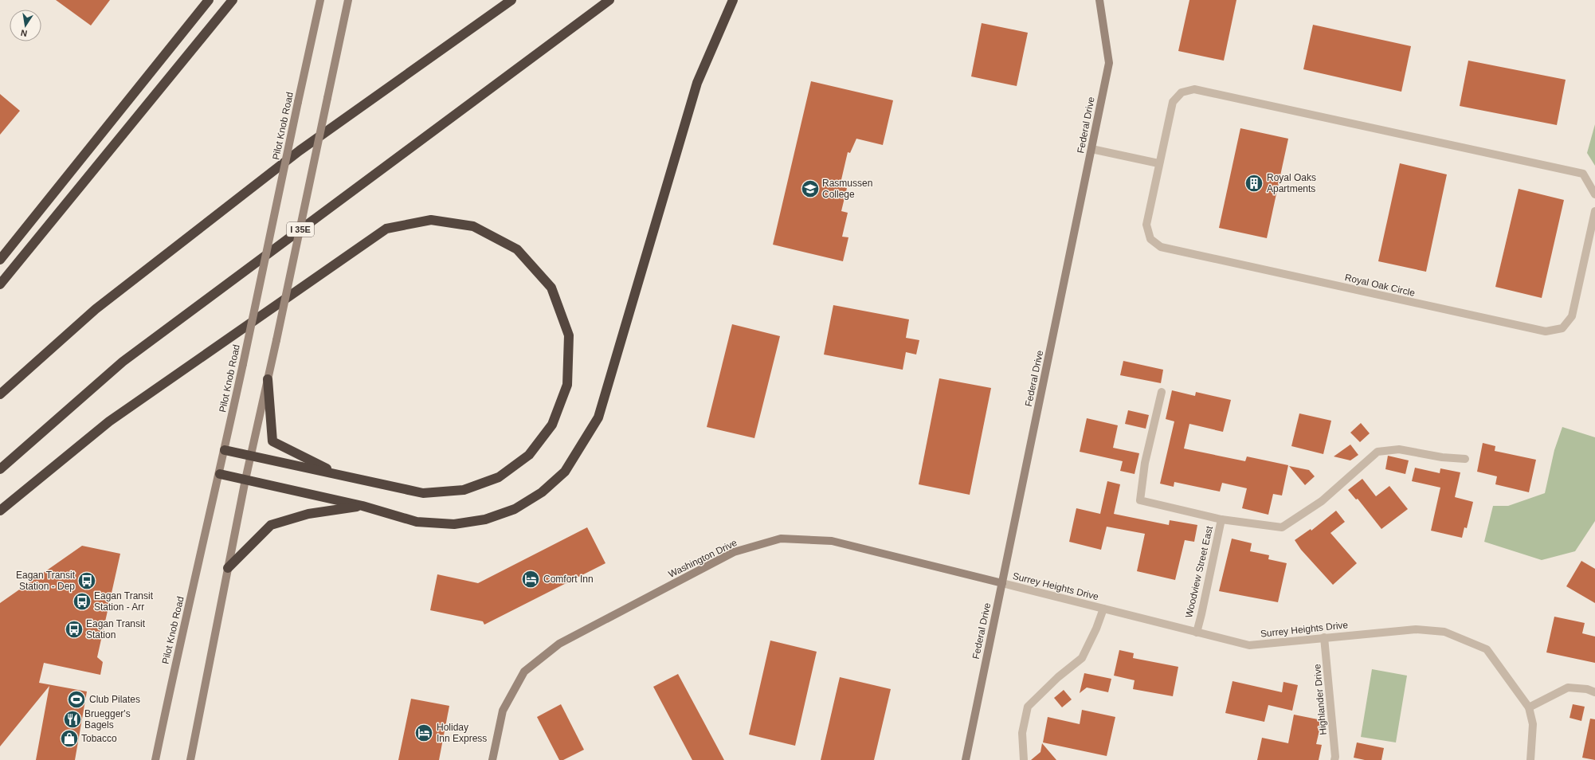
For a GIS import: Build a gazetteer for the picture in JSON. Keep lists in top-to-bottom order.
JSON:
{
  "streets": {
    "highway": ["I 35E"],
    "main road": ["Federal Drive", "Pilot Knob Road", "Washington Drive"],
    "street": [
      "Royal Oak Circle",
      "Woodview Street East",
      "Surrey Heights Drive",
      "Highlander Drive"
    ]
  },
  "crossings": [
    ["Federal Drive", "Washington Drive"],
    ["Federal Drive", "Surrey Heights Drive"],
    ["Washington Drive", "Surrey Heights Drive"],
    ["Woodview Street East", "Surrey Heights Drive"],
    ["Surrey Heights Drive", "Highlander Drive"]
  ],
  "places": {
    "building": ["Royal Oaks Apartments"],
    "school or university": ["Rasmussen College"],
    "hotel": ["Comfort Inn", "Holiday Inn Express"],
    "bus stop": ["Eagan Transit Station - Dep", "Eagan Transit Station - Arr", "Eagan Transit Station"],
    "sports": ["Club Pilates"],
    "restaurant": ["Bruegger's Bagels"],
    "shop": ["Tobacco"]
  },
  "north": "bottom"
}
